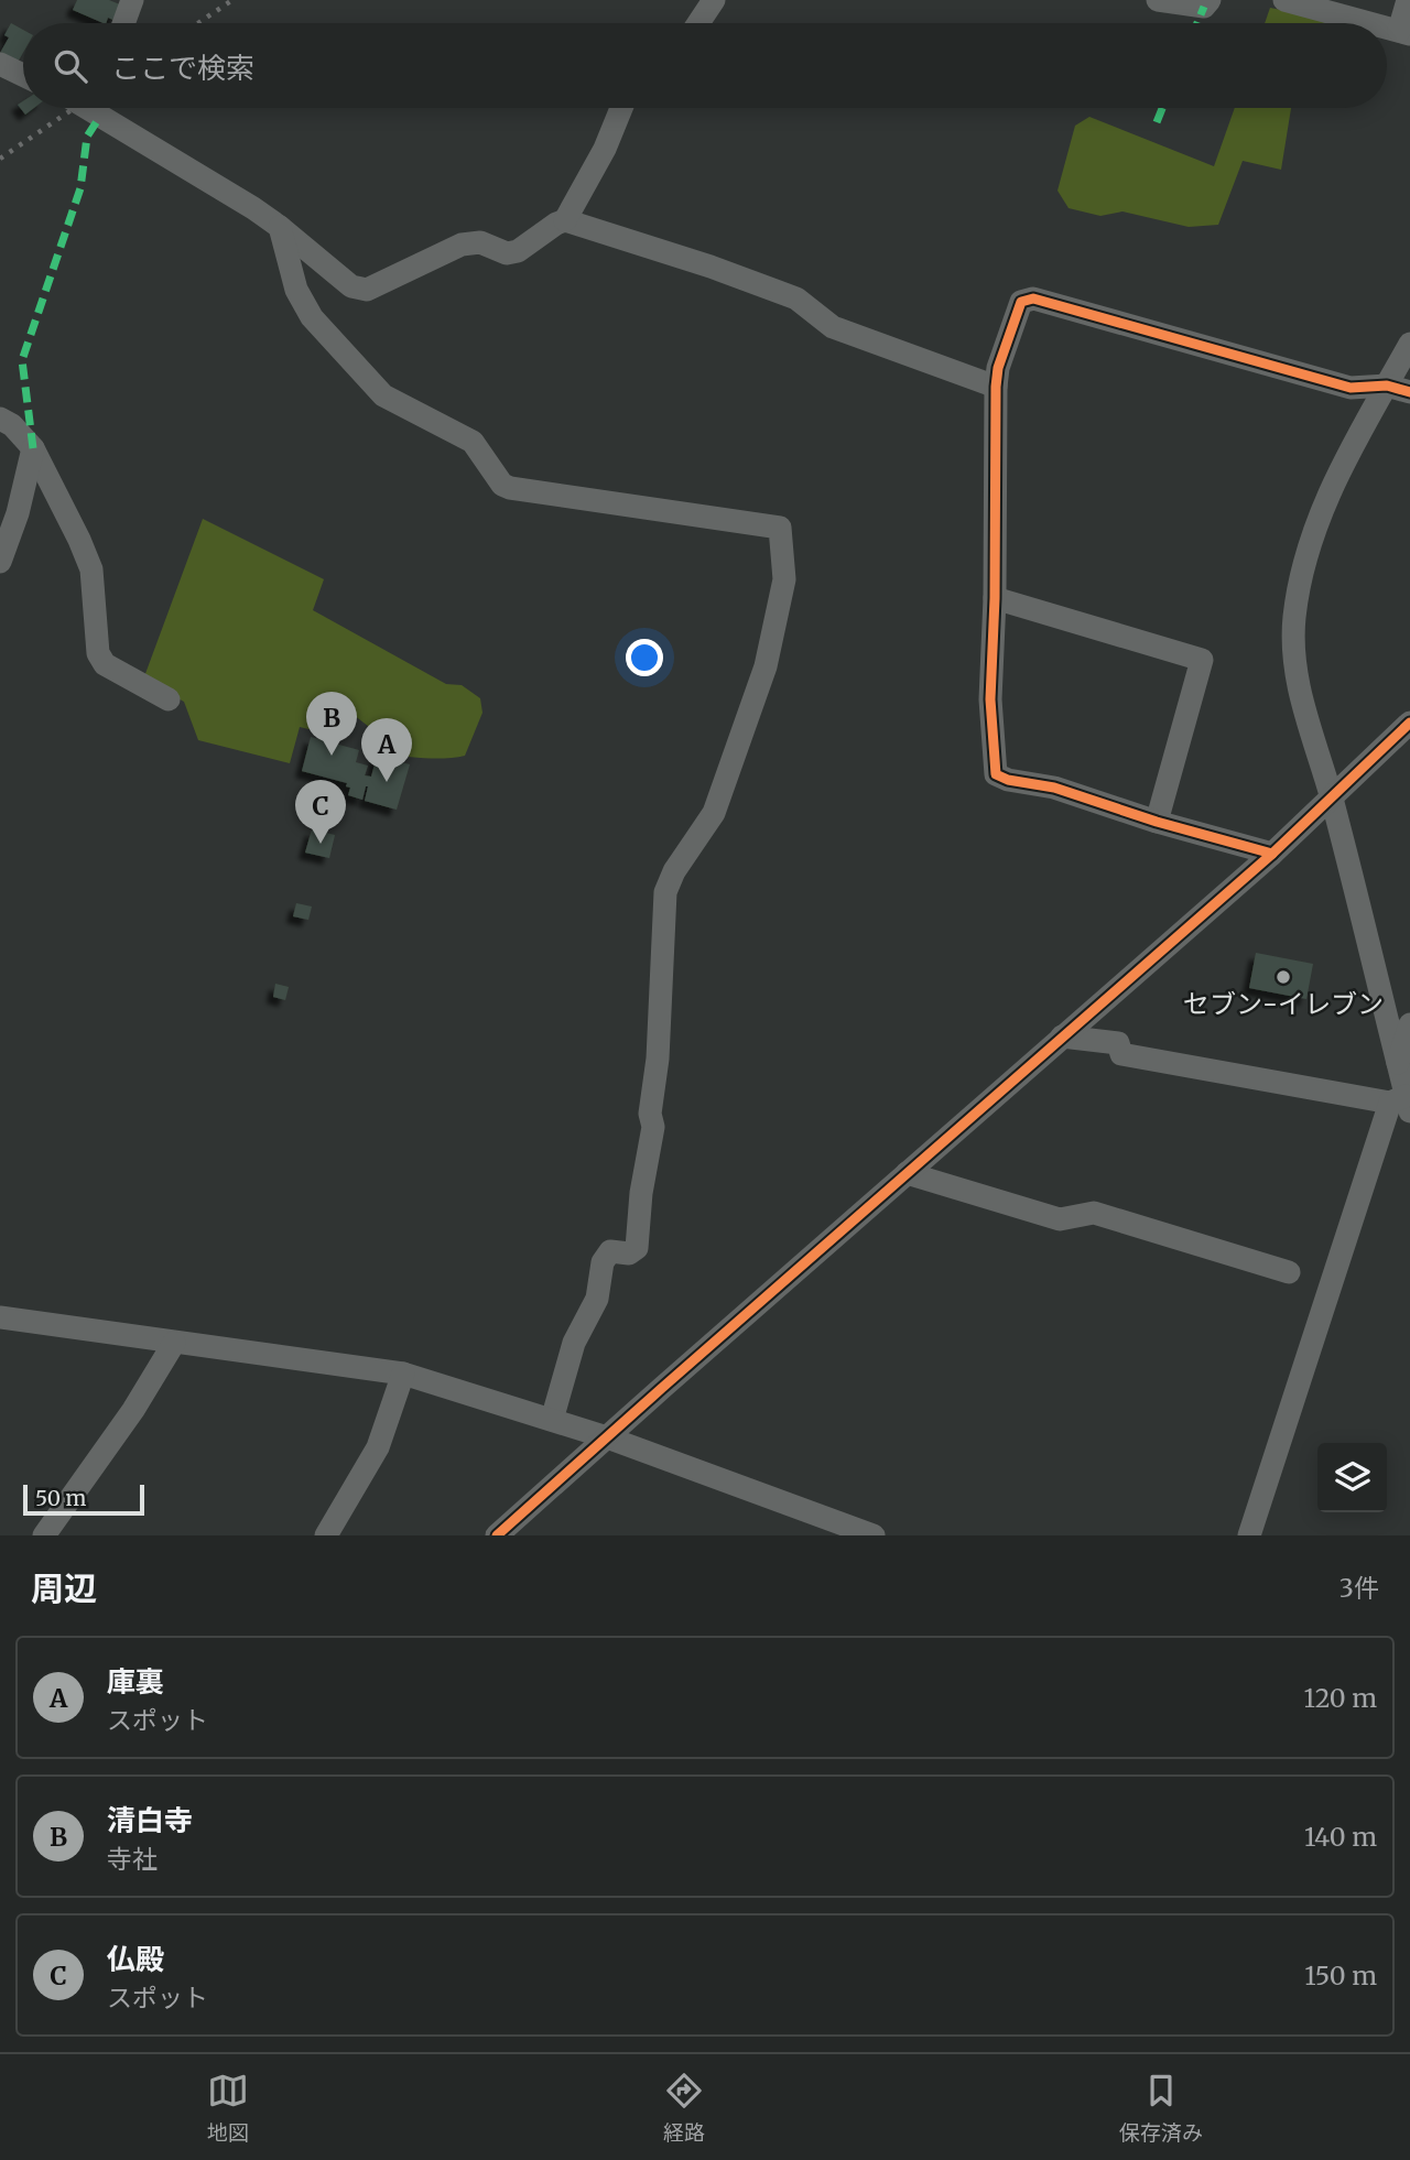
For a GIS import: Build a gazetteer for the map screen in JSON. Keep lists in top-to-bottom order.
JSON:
{
  "places": ["セブン-イレブン"],
  "scale_bar": "50 m",
  "page": {
    "search": "ここで検索",
    "pins": ["B", "A", "C"],
    "scale": "50 m",
    "heading": ["周辺", "3件"],
    "list": [
      {
        "mark": "A",
        "name": "庫裏",
        "note": "スポット",
        "value": "120 m"
      },
      {
        "mark": "B",
        "name": "清白寺",
        "note": "寺社",
        "value": "140 m"
      },
      {
        "mark": "C",
        "name": "仏殿",
        "note": "スポット",
        "value": "150 m"
      }
    ],
    "nav": ["地図", "経路", "保存済み"]
  }
}
